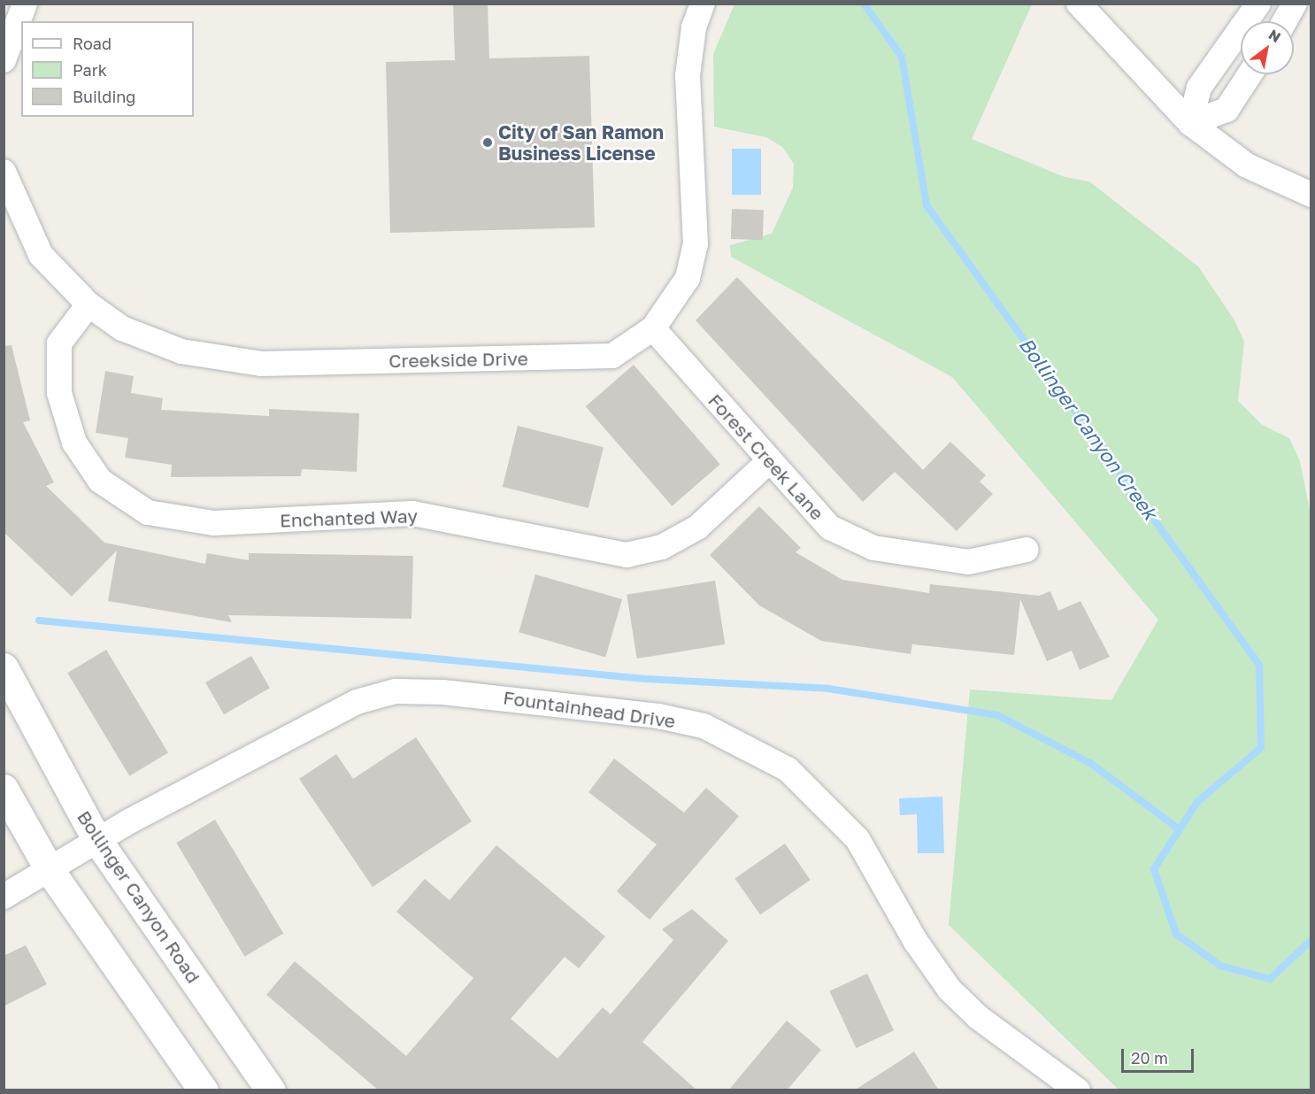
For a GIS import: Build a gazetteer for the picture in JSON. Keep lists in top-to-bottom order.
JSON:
{
  "streets": {
    "main road": ["Bollinger Canyon Road"],
    "street": [
      "Creekside Drive",
      "Forest Creek Lane",
      "Enchanted Way",
      "Fountainhead Drive"
    ]
  },
  "crossings": [
    ["Creekside Drive", "Forest Creek Lane"],
    ["Creekside Drive", "Enchanted Way"],
    ["Forest Creek Lane", "Enchanted Way"],
    ["Fountainhead Drive", "Bollinger Canyon Road"]
  ],
  "water": ["Bollinger Canyon Creek"],
  "places": ["City of San Ramon Business License"],
  "legend": ["Road", "Park", "Building"],
  "scale_bar": "20 m",
  "north": "top right"
}
